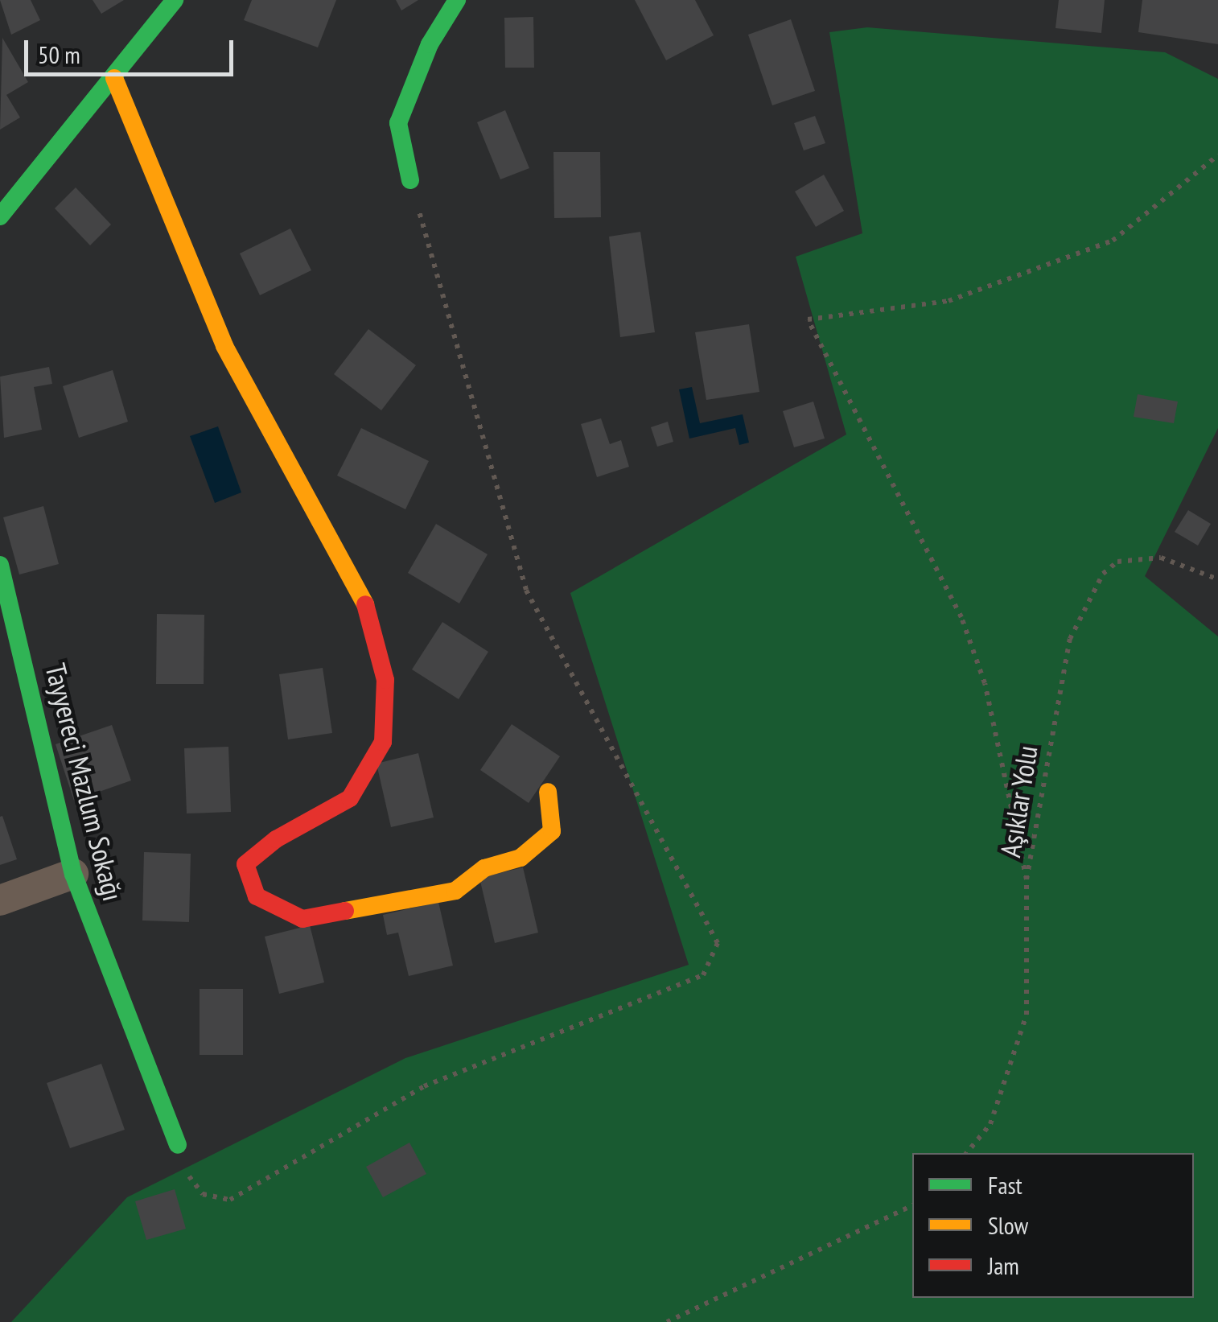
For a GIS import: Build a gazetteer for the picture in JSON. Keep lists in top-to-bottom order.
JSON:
{
  "streets": {
    "street": ["Tayyereci Mazlum Sokağı"],
    "path": ["Aşıklar Yolu"]
  },
  "legend": ["Fast", "Slow", "Jam"],
  "scale_bar": "50 m"
}
